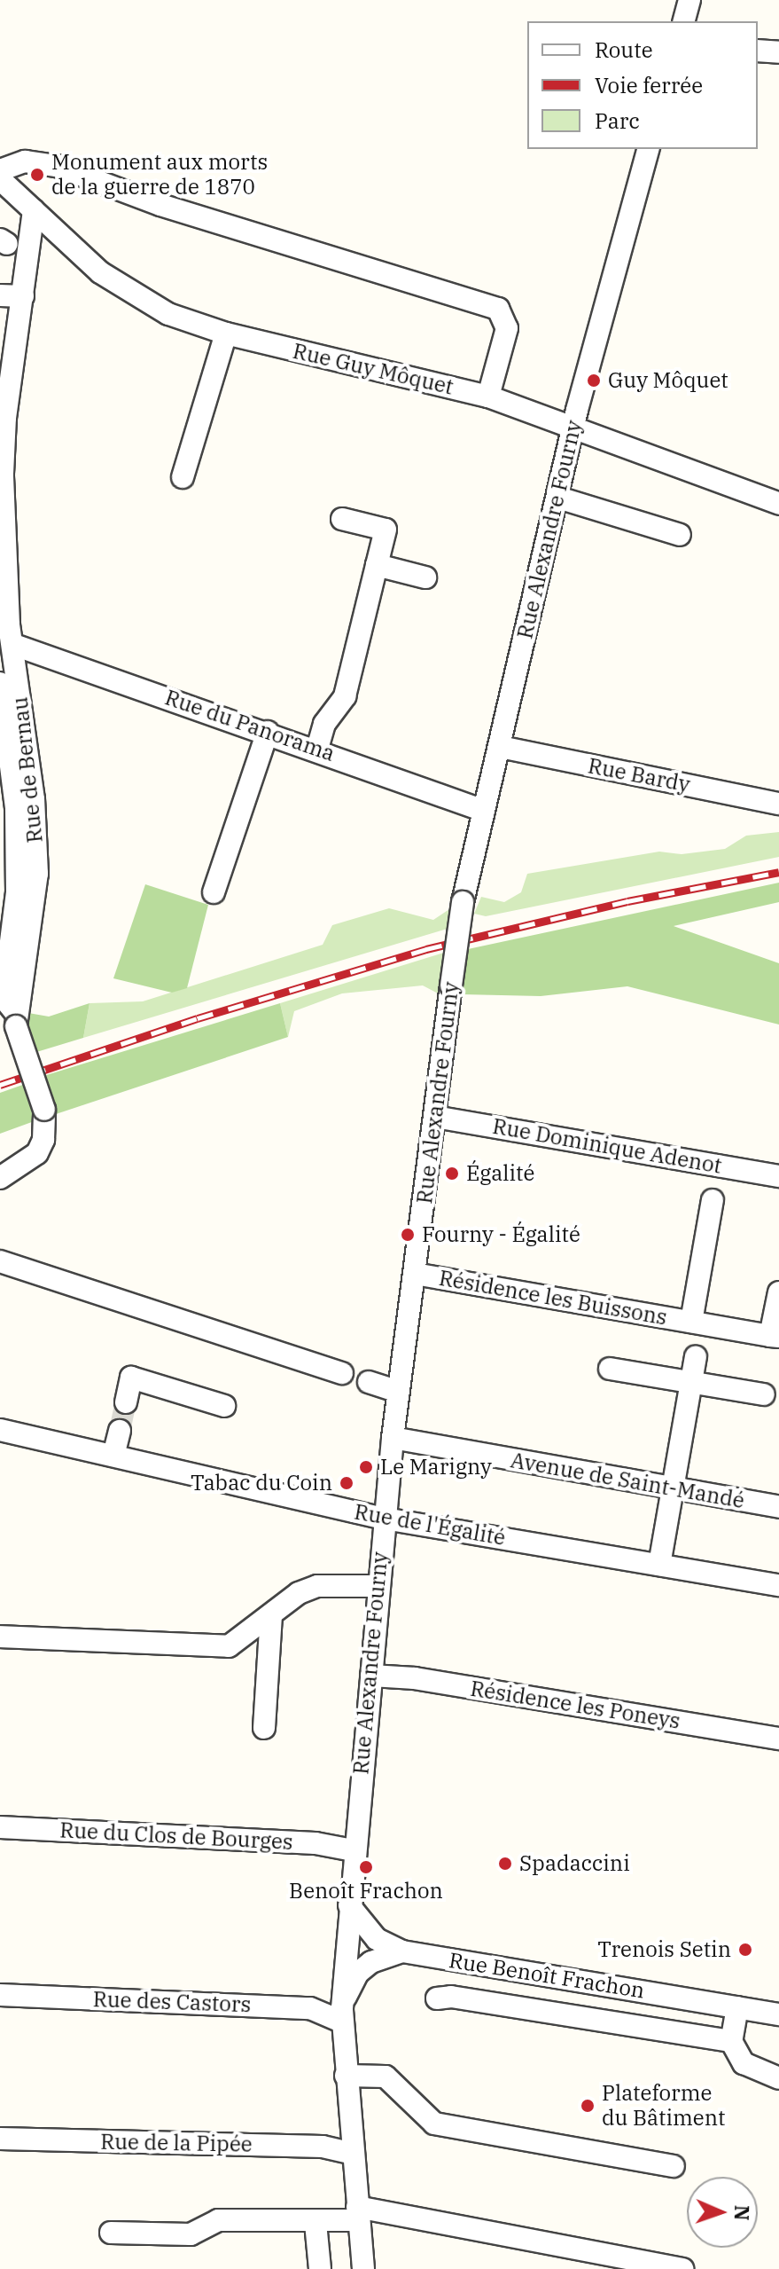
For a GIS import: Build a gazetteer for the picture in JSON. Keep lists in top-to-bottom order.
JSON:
{
  "streets": {
    "street": [
      "Rue Guy Môquet",
      "Rue Alexandre Fourny",
      "Rue du Panorama",
      "Rue de Bernau",
      "Rue Bardy",
      "Rue Dominique Adenot",
      "Résidence les Buissons",
      "Avenue de Saint-Mandé",
      "Rue de l'Égalité",
      "Résidence les Poneys",
      "Rue du Clos de Bourges",
      "Rue Benoît Frachon",
      "Rue des Castors",
      "Rue de la Pipée"
    ]
  },
  "crossings": [
    ["Rue Guy Môquet", "Rue Alexandre Fourny"],
    ["Rue Guy Môquet", "Rue de Bernau"],
    ["Rue Alexandre Fourny", "Rue du Panorama"],
    ["Rue Alexandre Fourny", "Rue Bardy"],
    ["Rue Alexandre Fourny", "Rue Dominique Adenot"],
    ["Rue Alexandre Fourny", "Résidence les Buissons"],
    ["Rue Alexandre Fourny", "Avenue de Saint-Mandé"],
    ["Rue Alexandre Fourny", "Rue de l'Égalité"],
    ["Rue Alexandre Fourny", "Résidence les Poneys"],
    ["Rue Alexandre Fourny", "Rue du Clos de Bourges"],
    ["Rue Alexandre Fourny", "Rue Benoît Frachon"],
    ["Rue Alexandre Fourny", "Rue des Castors"],
    ["Rue Alexandre Fourny", "Rue de la Pipée"],
    ["Rue du Panorama", "Rue de Bernau"],
    ["Rue Benoît Frachon", "Rue des Castors"]
  ],
  "places": [
    "Monument aux morts de la guerre de 1870",
    "Guy Môquet",
    "Égalité",
    "Fourny - Égalité",
    "Le Marigny",
    "Tabac du Coin",
    "Spadaccini",
    "Benoît Frachon",
    "Trenois Setin",
    "Plateforme du Bâtiment"
  ],
  "legend": ["Route", "Voie ferrée", "Parc"],
  "north": "right"
}
